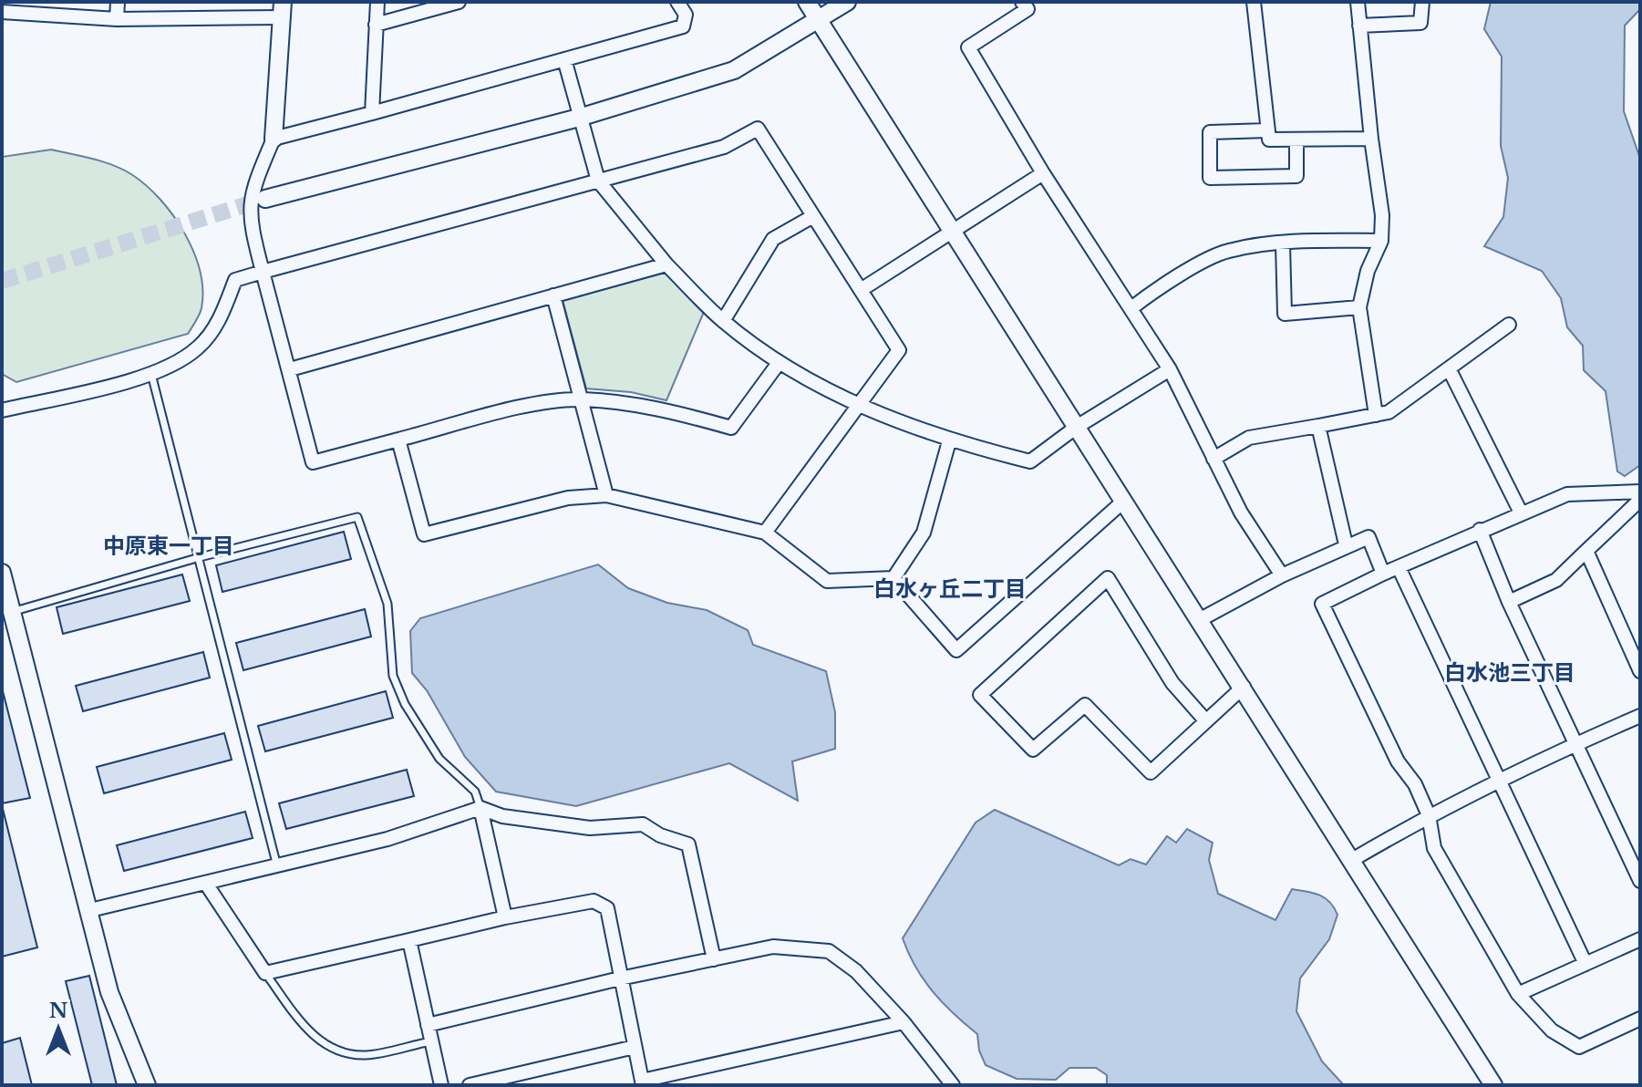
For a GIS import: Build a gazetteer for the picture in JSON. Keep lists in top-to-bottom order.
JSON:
{
  "districts": ["中原東一丁目", "白水ヶ丘二丁目", "白水池三丁目"],
  "north": "top"
}
